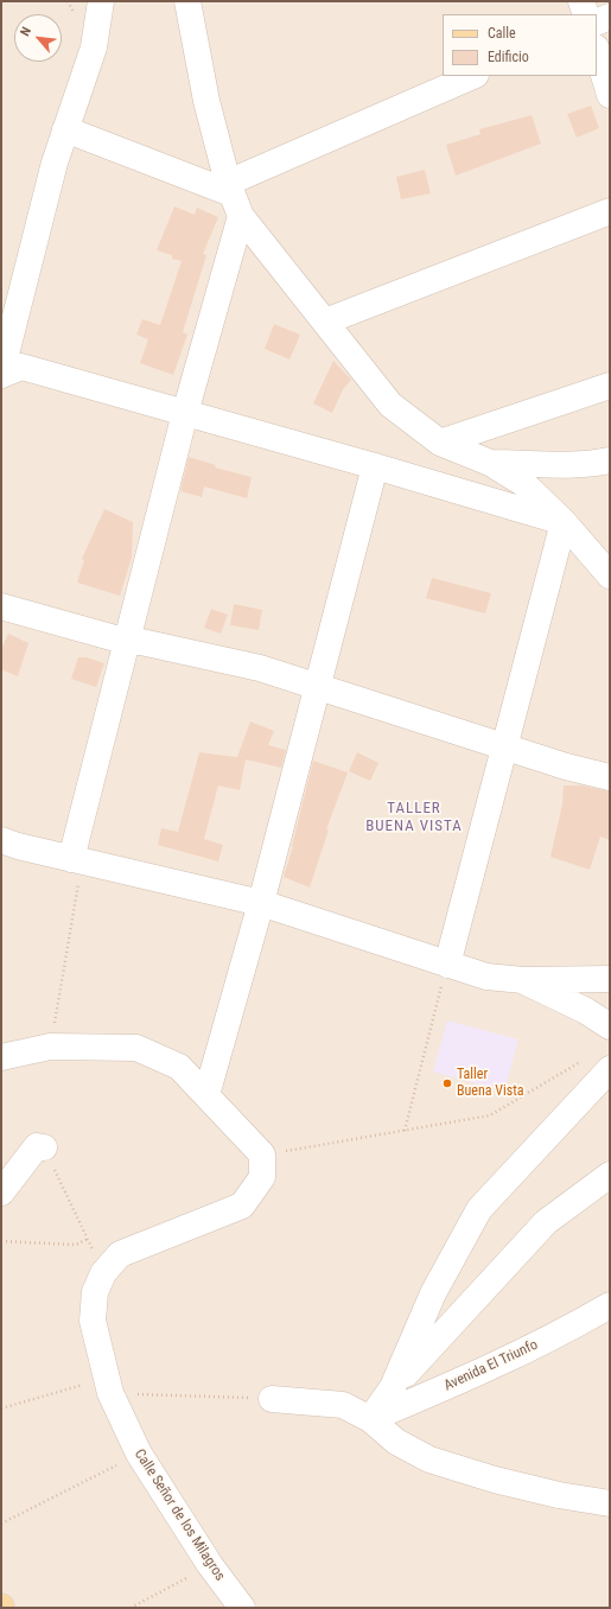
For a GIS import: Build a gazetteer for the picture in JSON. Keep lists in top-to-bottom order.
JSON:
{
  "streets": {
    "street": ["Avenida El Triunfo", "Calle Señor de los Milagros"]
  },
  "districts": ["TALLER BUENA VISTA"],
  "places": ["Taller Buena Vista"],
  "legend": ["Calle", "Edificio"],
  "north": "top left"
}
